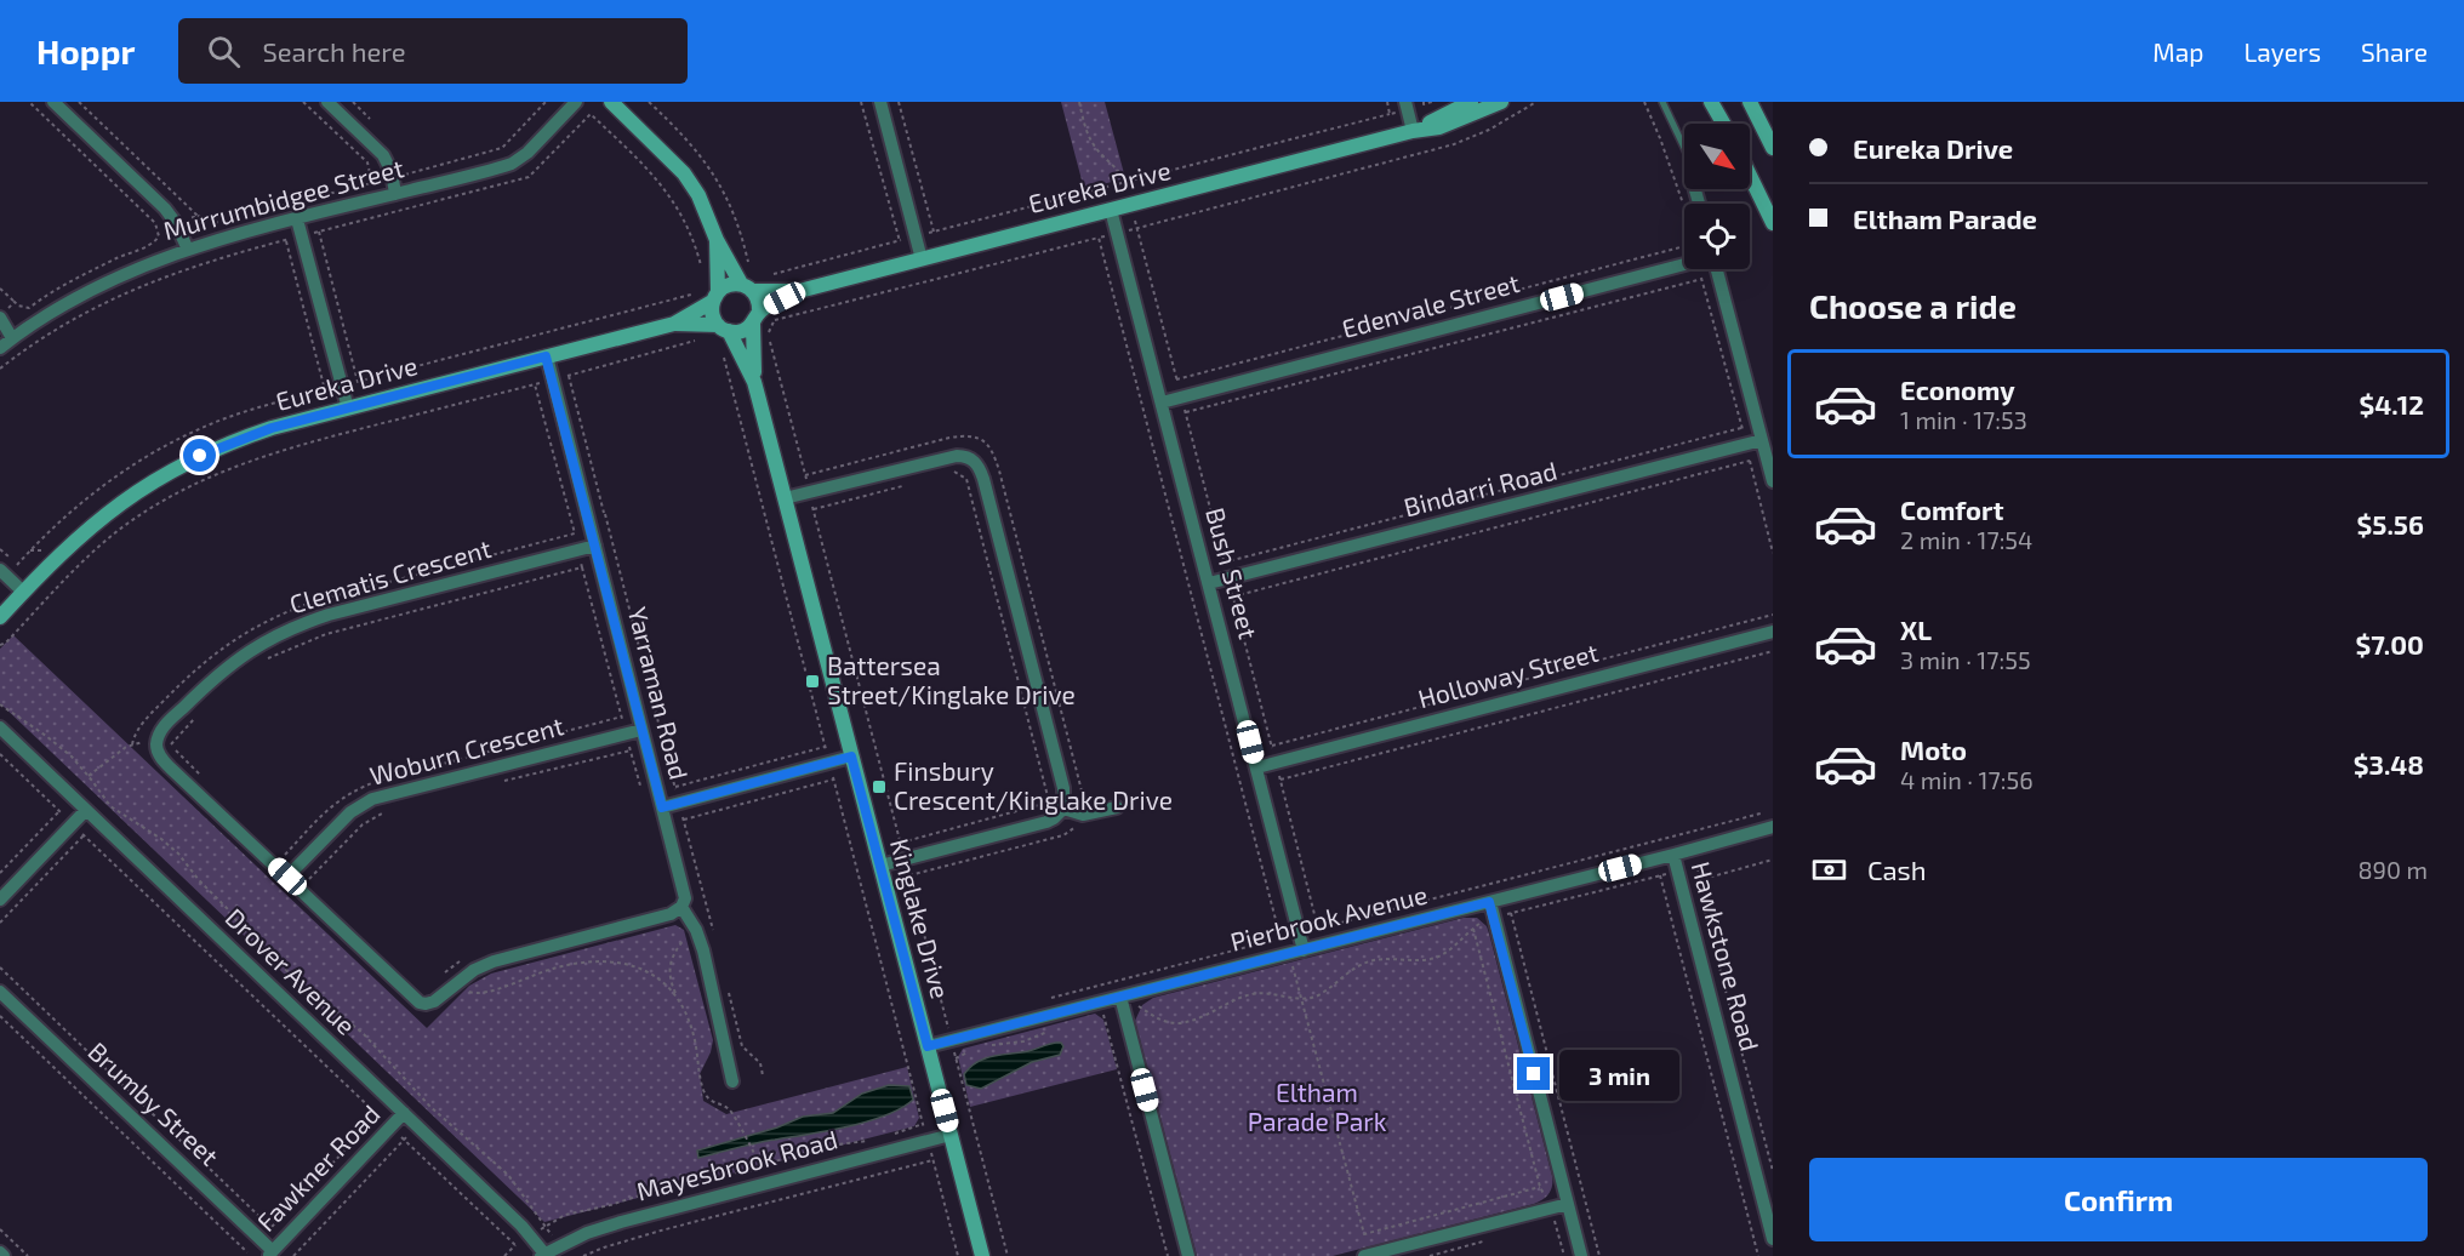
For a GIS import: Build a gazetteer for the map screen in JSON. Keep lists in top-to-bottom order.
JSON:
{
  "streets": {
    "street": [
      "Eureka Drive",
      "Murrumbidgee Street",
      "Edenvale Street",
      "Bindarri Road",
      "Bush Street",
      "Clematis Crescent",
      "Holloway Street",
      "Yarraman Road",
      "Woburn Crescent",
      "Kinglake Drive",
      "Pierbrook Avenue",
      "Hawkstone Road",
      "Drover Avenue",
      "Brumby Street",
      "Mayesbrook Road",
      "Fawkner Road"
    ]
  },
  "crossings": [
    ["Eureka Drive", "Bush Street"],
    ["Eureka Drive", "Yarraman Road"],
    ["Eureka Drive", "Kinglake Drive"],
    ["Edenvale Street", "Bush Street"],
    ["Bindarri Road", "Bush Street"],
    ["Bush Street", "Holloway Street"],
    ["Bush Street", "Pierbrook Avenue"],
    ["Clematis Crescent", "Yarraman Road"],
    ["Clematis Crescent", "Woburn Crescent"],
    ["Yarraman Road", "Woburn Crescent"],
    ["Kinglake Drive", "Pierbrook Avenue"],
    ["Kinglake Drive", "Mayesbrook Road"],
    ["Pierbrook Avenue", "Hawkstone Road"],
    ["Drover Avenue", "Mayesbrook Road"],
    ["Drover Avenue", "Fawkner Road"],
    ["Brumby Street", "Fawkner Road"]
  ],
  "parks": ["Eltham Parade Park"],
  "places": {
    "transit": ["Battersea Street/Kinglake Drive", "Finsbury Crescent/Kinglake Drive"]
  },
  "north": "bottom right",
  "page": {
    "header": "Hoppr",
    "search": "Search here",
    "nav": ["Map", "Layers", "Share"],
    "banner": ["Eureka Drive", "Eltham Parade"],
    "heading": "Choose a ride",
    "list": [
      {
        "name": "Economy",
        "note": "1 min · 17:53",
        "value": "$4.12"
      },
      {
        "name": "Comfort",
        "note": "2 min · 17:54",
        "value": "$5.56"
      },
      {
        "name": "XL",
        "note": "3 min · 17:55",
        "value": "$7.00"
      },
      {
        "name": "Moto",
        "note": "4 min · 17:56",
        "value": "$3.48"
      }
    ],
    "pay": ["Cash", "890 m"],
    "bubble": "3 min",
    "buttons": "Confirm"
  }
}
